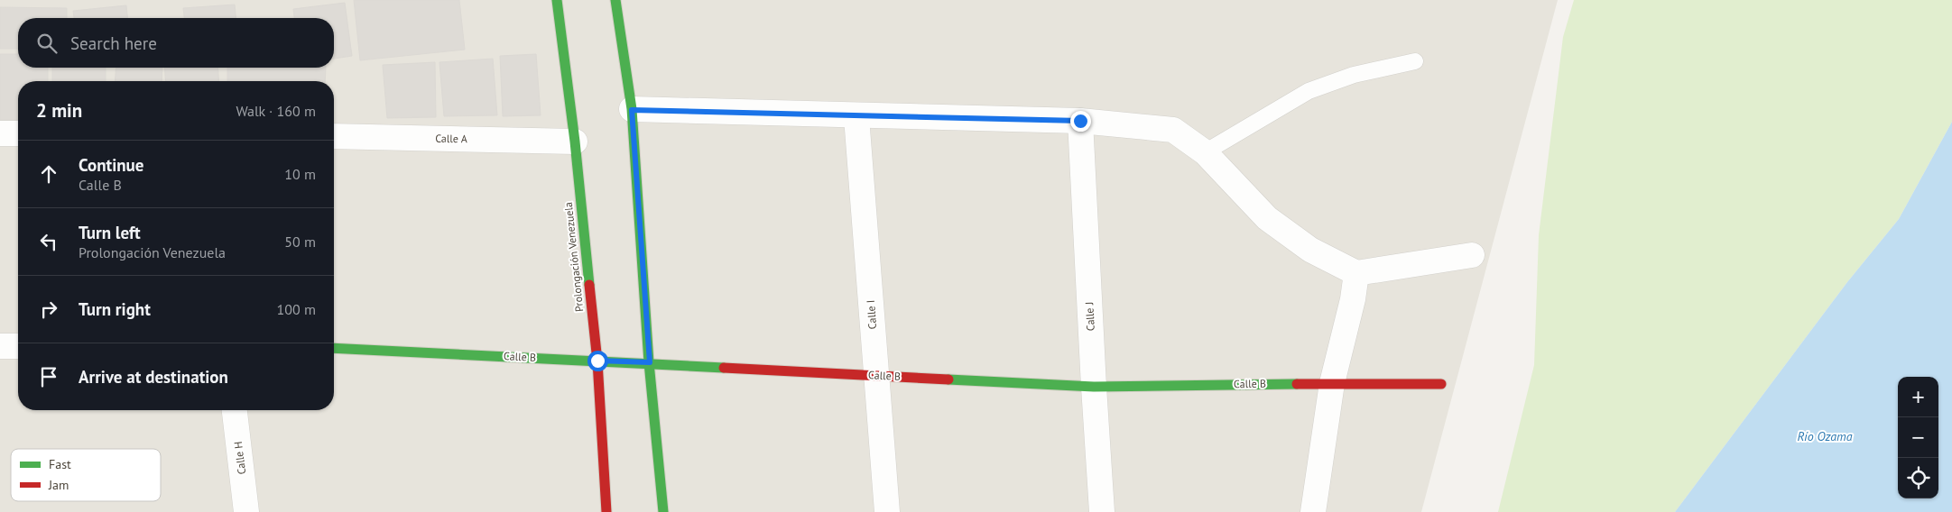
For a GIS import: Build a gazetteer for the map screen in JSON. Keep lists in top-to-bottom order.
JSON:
{
  "streets": {
    "street": [
      "Calle A",
      "Prolongación Venezuela",
      "Calle I",
      "Calle J",
      "Calle B",
      "Calle H"
    ]
  },
  "crossings": [
    ["Calle A", "Prolongación Venezuela"],
    ["Prolongación Venezuela", "Calle B"],
    ["Calle I", "Calle B"],
    ["Calle J", "Calle B"]
  ],
  "water": ["Río Ozama"],
  "legend": ["Fast", "Jam"],
  "page": {
    "search": "Search here",
    "heading": ["2 min", "Walk · 160 m"],
    "list": [
      ["Continue", "Calle B", "10 m"],
      ["Turn left", "Prolongación Venezuela", "50 m"],
      ["Turn right", "100 m"],
      "Arrive at destination"
    ],
    "map_buttons": ["+", "−"]
  }
}
